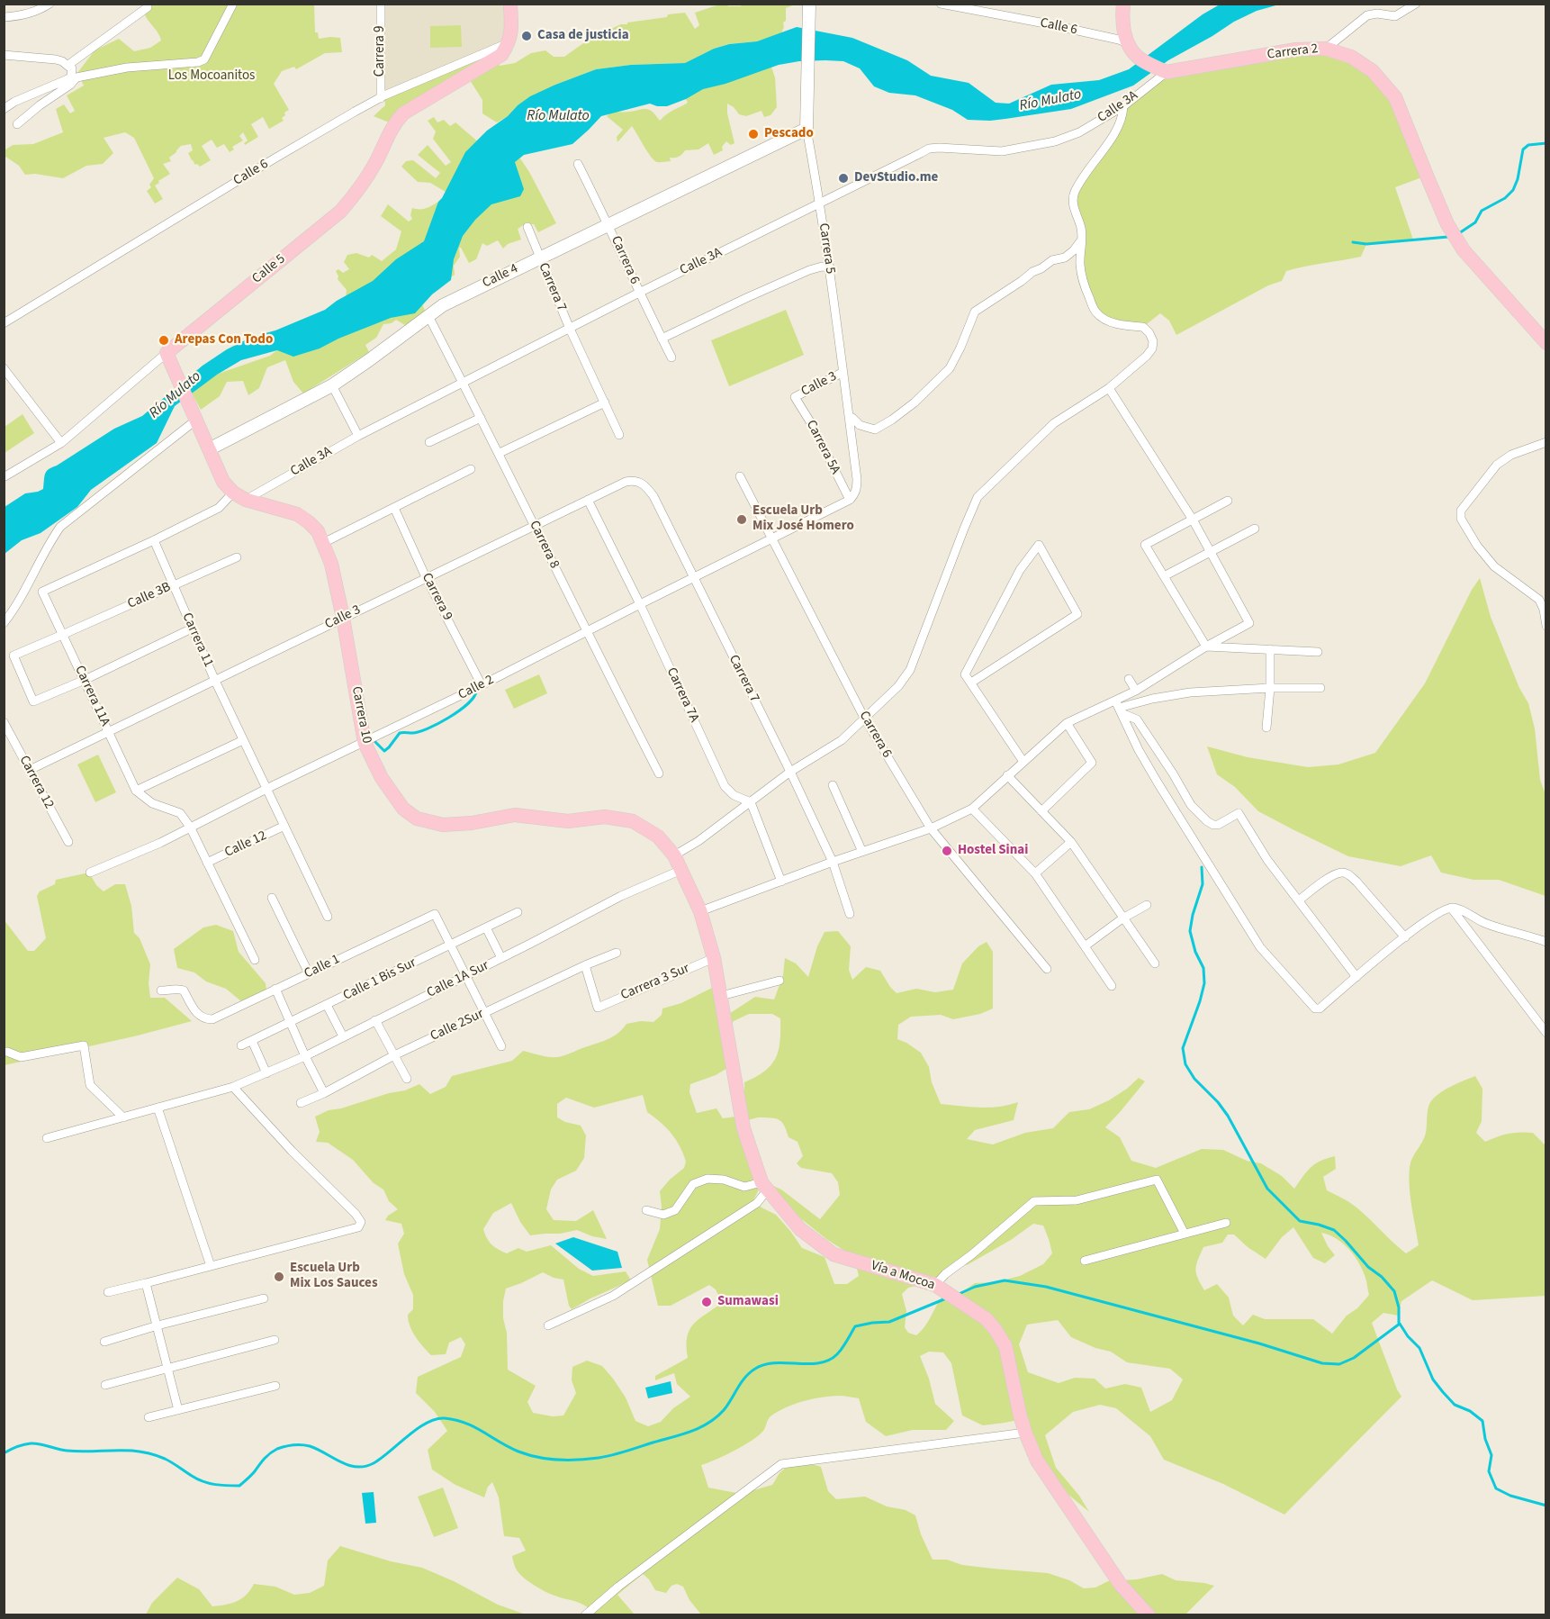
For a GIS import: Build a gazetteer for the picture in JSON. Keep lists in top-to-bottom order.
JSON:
{
  "streets": {
    "main road": [
      "Carrera 2",
      "Carrera 5",
      "Calle 5",
      "Calle 4",
      "Carrera 10",
      "Vía a Mocoa"
    ],
    "street": [
      "Calle 6",
      "Carrera 9",
      "Calle 3A",
      "Carrera 6",
      "Carrera 7",
      "Calle 3",
      "Carrera 5A",
      "Carrera 8",
      "Calle 3B",
      "Carrera 11",
      "Calle 2",
      "Carrera 7A",
      "Carrera 11A",
      "Carrera 12",
      "Calle 12",
      "Calle 1",
      "Calle 1 Bis Sur",
      "Calle 1A Sur",
      "Carrera 3 Sur",
      "Calle 2Sur"
    ]
  },
  "crossings": [
    ["Calle 6", "Carrera 9"],
    ["Calle 6", "Calle 5"],
    ["Carrera 9", "Calle 3"],
    ["Carrera 9", "Calle 2"],
    ["Carrera 2", "Calle 3A"],
    ["Calle 3A", "Carrera 5"],
    ["Calle 3A", "Carrera 6"],
    ["Calle 3A", "Carrera 7"],
    ["Calle 3A", "Carrera 8"],
    ["Calle 3A", "Carrera 11"],
    ["Calle 3A", "Carrera 11A"],
    ["Calle 3A", "Carrera 10"],
    ["Carrera 5", "Calle 4"],
    ["Carrera 5", "Calle 3"],
    ["Carrera 5", "Calle 2"],
    ["Carrera 6", "Calle 4"],
    ["Carrera 6", "Calle 2"],
    ["Calle 4", "Carrera 7"],
    ["Calle 4", "Carrera 8"],
    ["Carrera 7", "Calle 3"],
    ["Carrera 7", "Calle 2"],
    ["Calle 3", "Carrera 5A"],
    ["Calle 3", "Carrera 8"],
    ["Calle 3", "Carrera 11"],
    ["Calle 3", "Carrera 7A"],
    ["Calle 3", "Carrera 11A"],
    ["Calle 3", "Carrera 10"],
    ["Calle 3", "Carrera 12"],
    ["Carrera 5A", "Calle 2"],
    ["Carrera 8", "Calle 2"],
    ["Calle 3B", "Carrera 11"],
    ["Calle 3B", "Carrera 11A"],
    ["Carrera 11", "Calle 2"],
    ["Carrera 11", "Calle 12"],
    ["Calle 2", "Carrera 7A"],
    ["Calle 2", "Carrera 11A"],
    ["Calle 2", "Carrera 10"],
    ["Carrera 10", "Calle 1A Sur"],
    ["Carrera 10", "Carrera 3 Sur"],
    ["Carrera 10", "Vía a Mocoa"],
    ["Calle 1", "Calle 1 Bis Sur"],
    ["Carrera 3 Sur", "Calle 2Sur"],
    ["Carrera 3 Sur", "Vía a Mocoa"]
  ],
  "water": ["Río Mulato"],
  "parks": ["Los Mocoanitos"],
  "places": [
    "Casa de justicia",
    "Pescado",
    "DevStudio.me",
    "Arepas Con Todo",
    "Escuela Urb Mix José Homero",
    "Hostel Sinai",
    "Escuela Urb Mix Los Sauces",
    "Sumawasi"
  ]
}
